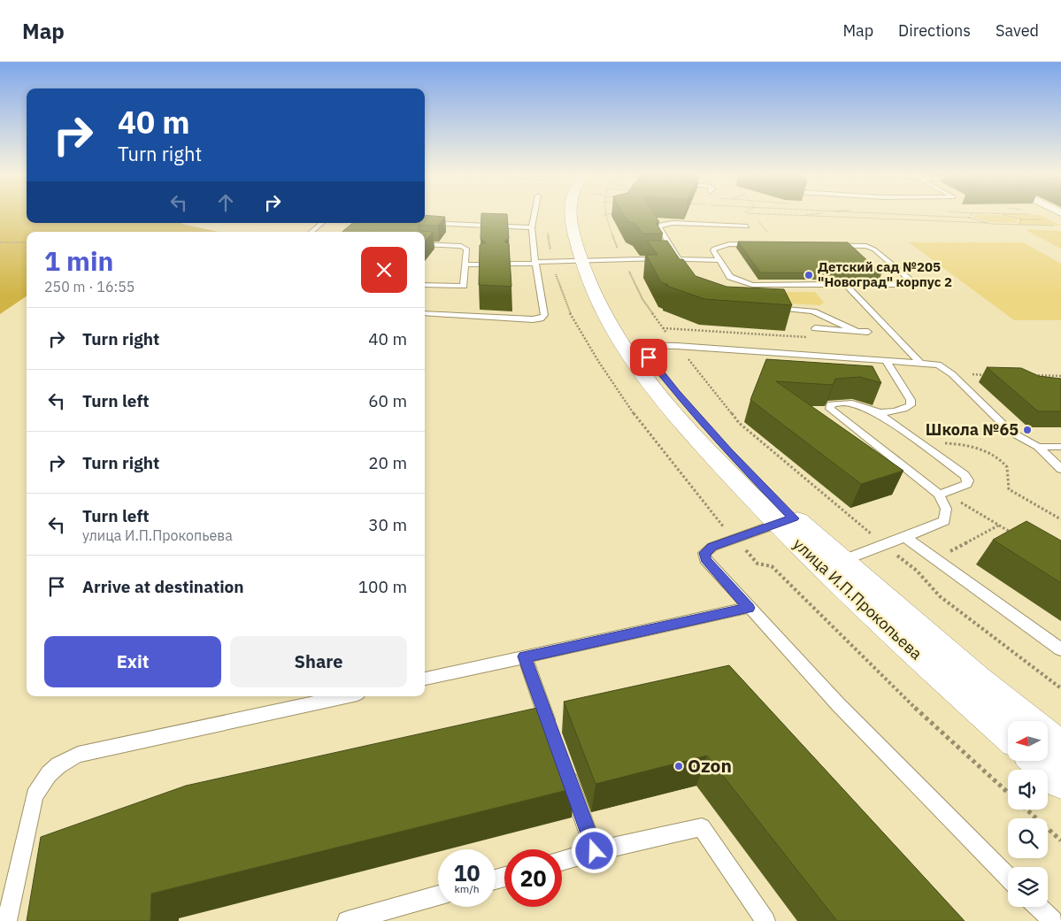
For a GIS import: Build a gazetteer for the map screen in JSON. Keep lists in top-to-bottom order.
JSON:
{
  "streets": {
    "street": ["улица И.П.Прокопьева"]
  },
  "places": ["Детский сад №205 \"Новоград\" корпус 2", "Школа №65", "Ozon"],
  "north": "left",
  "page": {
    "header": "Map",
    "nav": ["Map", "Directions", "Saved"],
    "turn": ["40 m", "Turn right"],
    "heading": ["1 min", "250 m · 16:55"],
    "list": [
      {
        "name": "Turn right",
        "value": "40 m"
      },
      {
        "name": "Turn left",
        "value": "60 m"
      },
      {
        "name": "Turn right",
        "value": "20 m"
      },
      {
        "name": "Turn left",
        "note": "улица И.П.Прокопьева",
        "value": "30 m"
      },
      {
        "name": "Arrive at destination",
        "value": "100 m"
      }
    ],
    "buttons": ["Exit", "Share"],
    "speed": "10 km/h",
    "limit": "20"
  }
}
